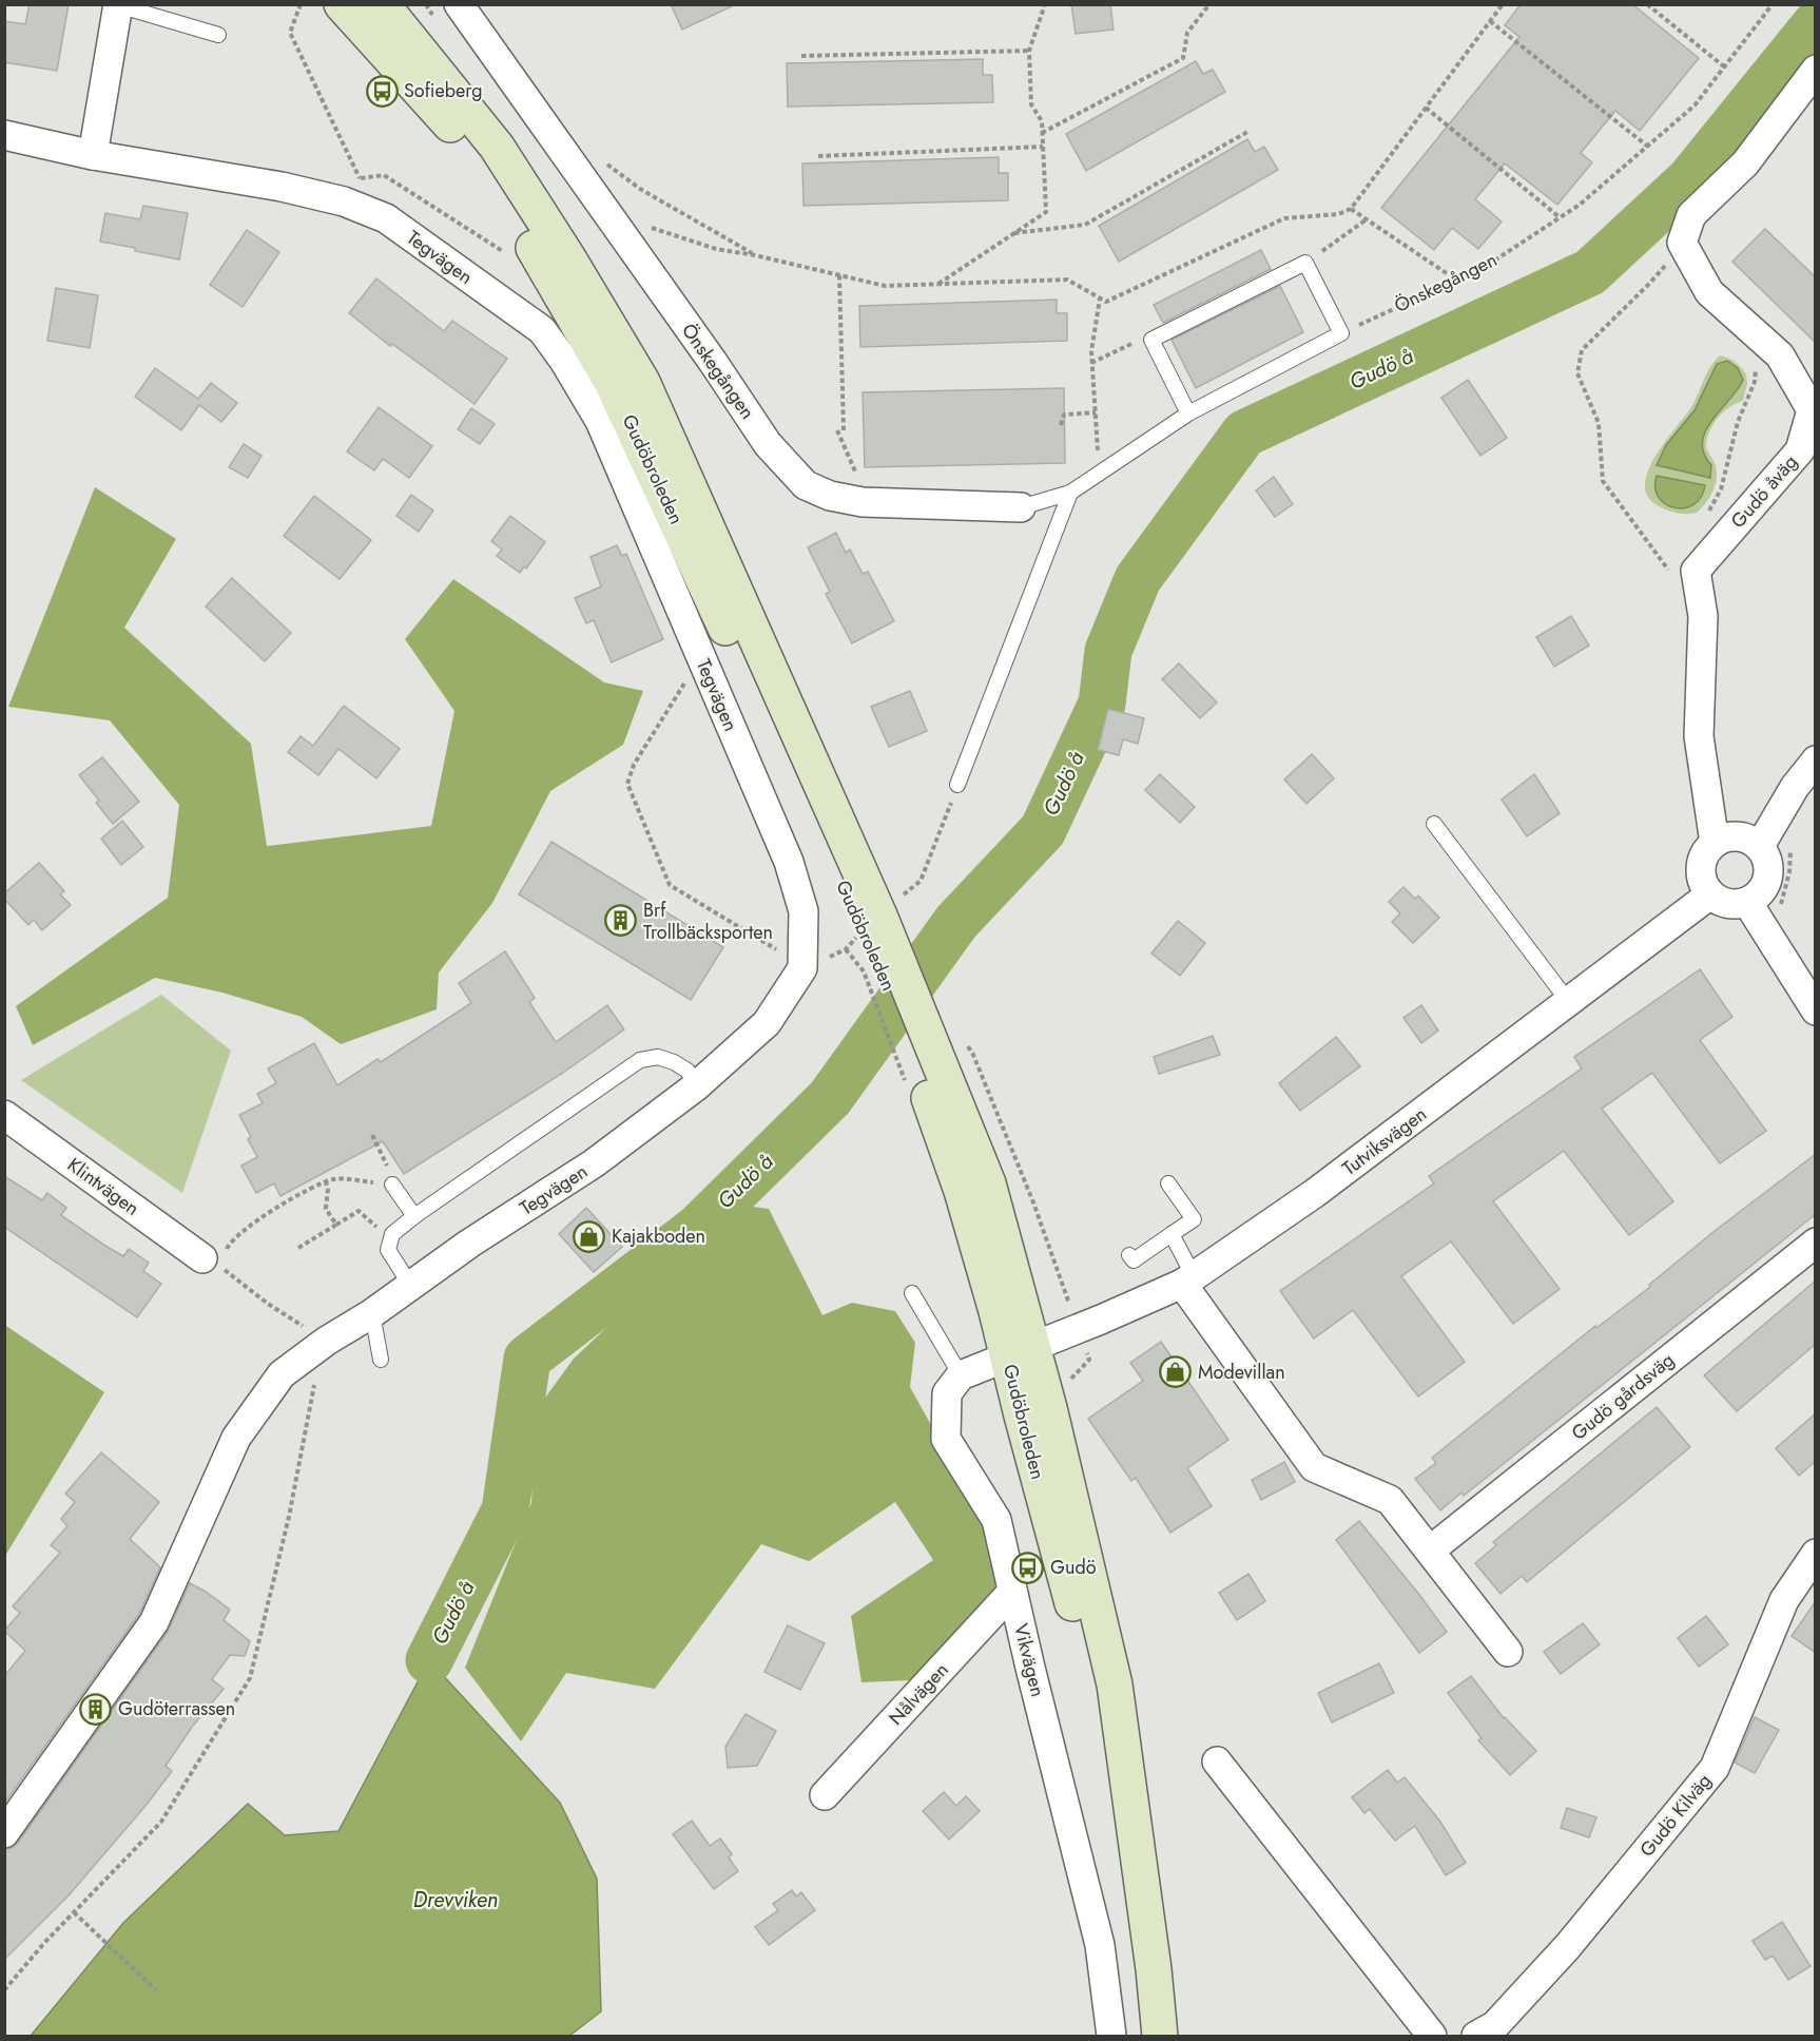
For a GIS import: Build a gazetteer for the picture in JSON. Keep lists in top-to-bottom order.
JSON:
{
  "streets": {
    "main road": ["Gudöbroleden"],
    "street": [
      "Tegvägen",
      "Önskegången",
      "Gudö åväg",
      "Tutviksvägen",
      "Klintvägen",
      "Gudö gårdsväg",
      "Vikvägen",
      "Nålvägen",
      "Gudö Kilväg"
    ]
  },
  "crossings": [
    ["Gudöbroleden", "Tutviksvägen"],
    ["Gudö åväg", "Tutviksvägen"],
    ["Vikvägen", "Nålvägen"]
  ],
  "water": ["Gudö å", "Drevviken"],
  "places": {
    "bus stop": ["Sofieberg", "Gudö"],
    "building": ["Brf Trollbäcksporten", "Gudöterrassen"],
    "shop": ["Kajakboden", "Modevillan"]
  }
}
